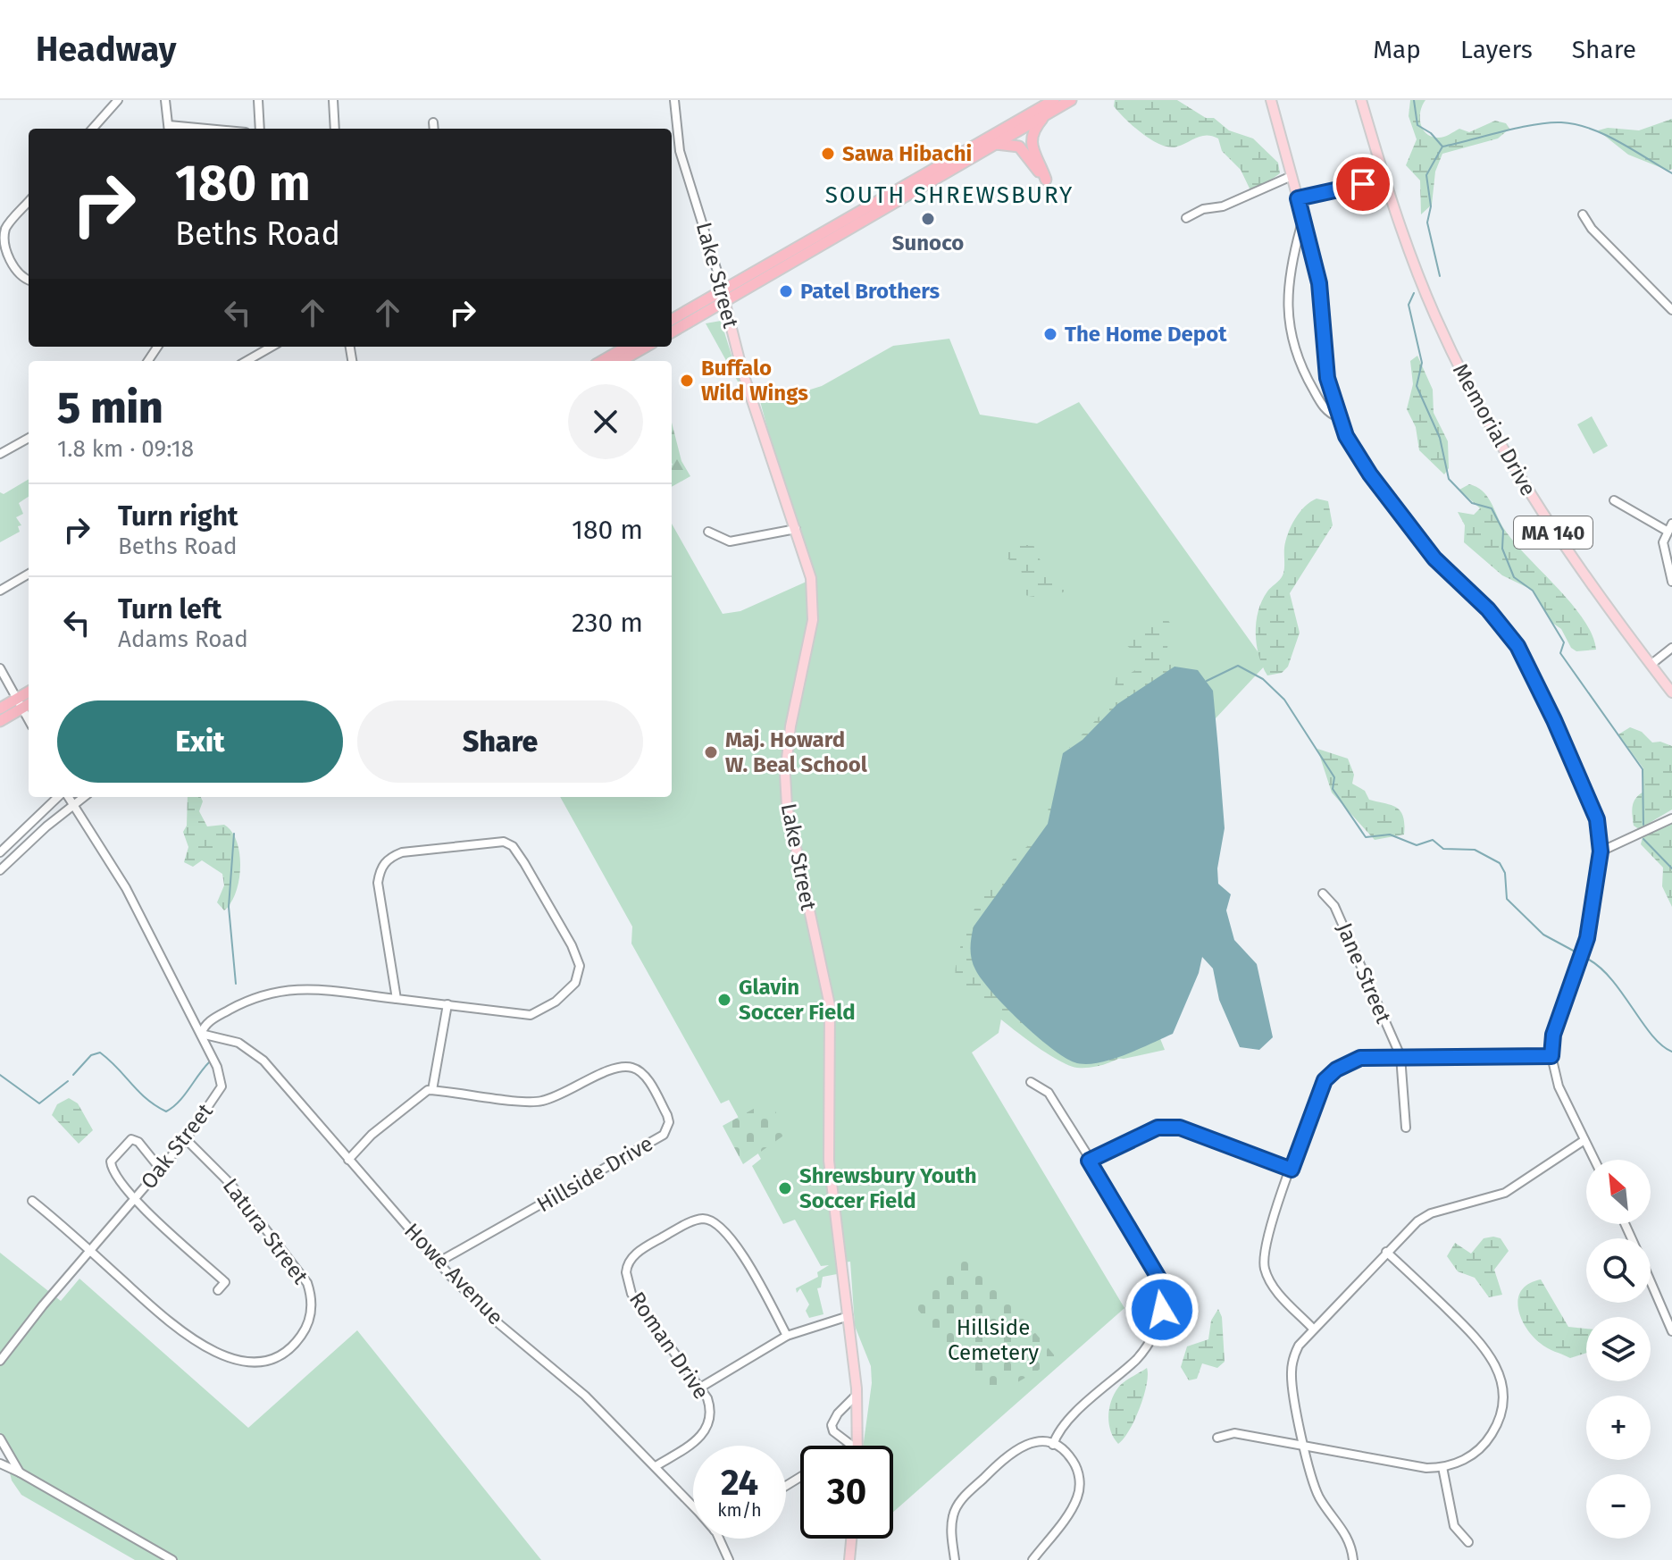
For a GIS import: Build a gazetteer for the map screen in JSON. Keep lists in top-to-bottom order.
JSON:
{
  "streets": {
    "main road": ["Lake Street", "Memorial Drive", "MA 140"],
    "street": [
      "Jane Street",
      "Oak Street",
      "Hillside Drive",
      "Latura Street",
      "Howe Avenue",
      "Roman Drive"
    ]
  },
  "crossings": [
    ["Memorial Drive", "MA 140"],
    ["Oak Street", "Latura Street"],
    ["Oak Street", "Howe Avenue"],
    ["Hillside Drive", "Howe Avenue"],
    ["Howe Avenue", "Roman Drive"]
  ],
  "districts": ["SOUTH SHREWSBURY"],
  "parks": ["Hillside Cemetery"],
  "places": [
    "Sawa Hibachi",
    "Sunoco",
    "Patel Brothers",
    "The Home Depot",
    "Buffalo Wild Wings",
    "Maj. Howard W. Beal School",
    "Glavin Soccer Field",
    "Shrewsbury Youth Soccer Field"
  ],
  "north": "top left",
  "page": {
    "header": "Headway",
    "nav": ["Map", "Layers", "Share"],
    "turn": ["180 m", "Beths Road"],
    "heading": ["5 min", "1.8 km · 09:18"],
    "list": [
      {
        "name": "Turn right",
        "note": "Beths Road",
        "value": "180 m"
      },
      {
        "name": "Turn left",
        "note": "Adams Road",
        "value": "230 m"
      }
    ],
    "buttons": ["Exit", "Share"],
    "map_buttons": ["+", "−"],
    "speed": "24 km/h",
    "limit": "30"
  }
}
